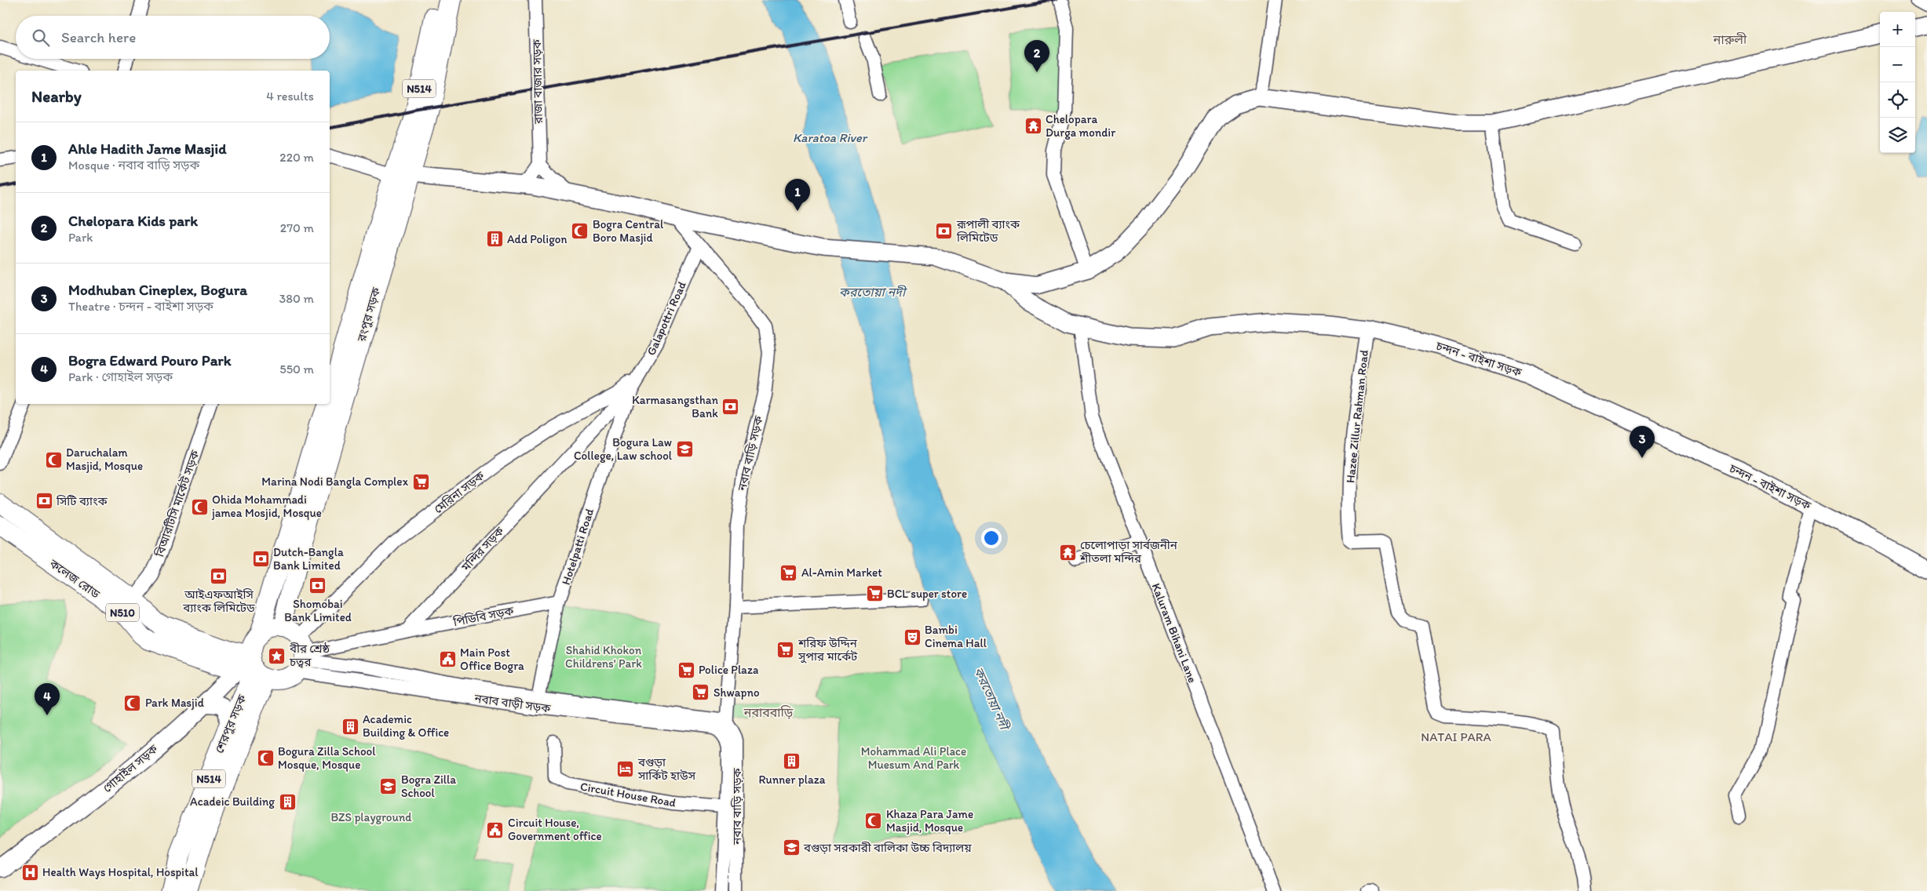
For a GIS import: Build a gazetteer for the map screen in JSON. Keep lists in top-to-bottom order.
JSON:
{
  "streets": {
    "highway": [
      "N514",
      "রংপুর সড়ক",
      "কলেজ রোড",
      "N510",
      "শেরপুর সড়ক"
    ],
    "main road": ["চন্দন - বাইশা সড়ক", "গোহাইল সড়ক"],
    "street": [
      "রাজা বাজার সড়ক",
      "Galapottri Road",
      "Hazee Zillur Rahman Road",
      "নবাব বাড়ি সড়ক",
      "মেরিনা সড়ক",
      "বিআরটিসি মার্কেট সড়ক",
      "Hotelpatti Road",
      "মন্দির সড়ক",
      "পিডিবি সড়ক",
      "Kaluram Bihani Lane",
      "নবাব বাড়ী সড়ক",
      "Circuit House Road"
    ]
  },
  "crossings": [
    ["রংপুর সড়ক", "মেরিনা সড়ক"],
    ["রংপুর সড়ক", "কলেজ রোড"],
    ["রংপুর সড়ক", "নবাব বাড়ী সড়ক"],
    ["রংপুর সড়ক", "শেরপুর সড়ক"],
    ["রংপুর সড়ক", "গোহাইল সড়ক"],
    ["Galapottri Road", "নবাব বাড়ি সড়ক"],
    ["Galapottri Road", "মেরিনা সড়ক"],
    ["Galapottri Road", "Hotelpatti Road"],
    ["Galapottri Road", "মন্দির সড়ক"],
    ["চন্দন - বাইশা সড়ক", "Hazee Zillur Rahman Road"],
    ["চন্দন - বাইশা সড়ক", "Kaluram Bihani Lane"],
    ["নবাব বাড়ি সড়ক", "নবাব বাড়ী সড়ক"],
    ["নবাব বাড়ি সড়ক", "Circuit House Road"],
    ["মেরিনা সড়ক", "কলেজ রোড"],
    ["মেরিনা সড়ক", "নবাব বাড়ী সড়ক"],
    ["মেরিনা সড়ক", "শেরপুর সড়ক"],
    ["মেরিনা সড়ক", "গোহাইল সড়ক"],
    ["বিআরটিসি মার্কেট সড়ক", "কলেজ রোড"],
    ["Hotelpatti Road", "মন্দির সড়ক"],
    ["Hotelpatti Road", "পিডিবি সড়ক"],
    ["Hotelpatti Road", "নবাব বাড়ী সড়ক"],
    ["মন্দির সড়ক", "পিডিবি সড়ক"],
    ["কলেজ রোড", "নবাব বাড়ী সড়ক"],
    ["কলেজ রোড", "শেরপুর সড়ক"],
    ["কলেজ রোড", "গোহাইল সড়ক"],
    ["নবাব বাড়ী সড়ক", "শেরপুর সড়ক"],
    ["নবাব বাড়ী সড়ক", "গোহাইল সড়ক"],
    ["শেরপুর সড়ক", "গোহাইল সড়ক"]
  ],
  "districts": ["নারুলী", "নবাববাড়ি", "NATAI PARA"],
  "water": ["Karatoa River", "করতোয়া নদী"],
  "parks": ["Shahid Khokon Childrens' Park", "Mohammad Ali Place Muesum And Park", "BZS playground"],
  "places": {
    "temple": ["Chelopara Durga mondir", "চেলোপাড়া সার্বজনীন শীতলা মন্দির"],
    "mosque": [
      "Bogra Central Boro Masjid",
      "Daruchalam Masjid, Mosque",
      "Ohida Mohammadi jamea Mosjid, Mosque",
      "Park Masjid",
      "Bogura Zilla School Mosque, Mosque",
      "Khaza Para Jame Masjid, Mosque"
    ],
    "bank": [
      "রূপালী ব্যাংক লিমিটেড",
      "Karmasangsthan Bank",
      "সিটি ব্যাংক",
      "Dutch-Bangla Bank Limited",
      "আইএফআইসি ব্যাংক লিমিটেড",
      "Shomobai Bank Limited"
    ],
    "building": [
      "Add Poligon",
      "Academic Building & Office",
      "Runner plaza",
      "Acadeic Building"
    ],
    "school or university": ["Bogura Law College, Law school", "Bogra Zilla School", "বগুড়া সরকারী বালিকা উচ্চ বিদ্যালয়"],
    "supermarket": [
      "Marina Nodi Bangla Complex",
      "Al-Amin Market",
      "BCL super store",
      "শরিফ উদ্দিন সুপার মার্কেট",
      "Police Plaza",
      "Shwapno"
    ],
    "theatre": ["Bambi Cinema Hall"],
    "place": ["বীর শ্রেষ্ঠ চত্বর"],
    "public building": ["Main Post Office Bogra", "Circuit House, Government office"],
    "hotel": ["বগুড়া সার্কিট হাউস"],
    "hospital": ["Health Ways Hospital, Hospital"]
  },
  "page": {
    "map_buttons": ["+", "−"],
    "search": "Search here",
    "pins": [
      "2",
      "1",
      "3",
      "4"
    ],
    "heading": ["Nearby", "4 results"],
    "list": [
      {
        "mark": "1",
        "name": "Ahle Hadith Jame Masjid",
        "note": "Mosque · নবাব বাড়ি সড়ক",
        "value": "220 m"
      },
      {
        "mark": "2",
        "name": "Chelopara Kids park",
        "note": "Park",
        "value": "270 m"
      },
      {
        "mark": "3",
        "name": "Modhuban Cineplex, Bogura",
        "note": "Theatre · চন্দন - বাইশা সড়ক",
        "value": "380 m"
      },
      {
        "mark": "4",
        "name": "Bogra Edward Pouro Park",
        "note": "Park · গোহাইল সড়ক",
        "value": "550 m"
      }
    ]
  }
}
